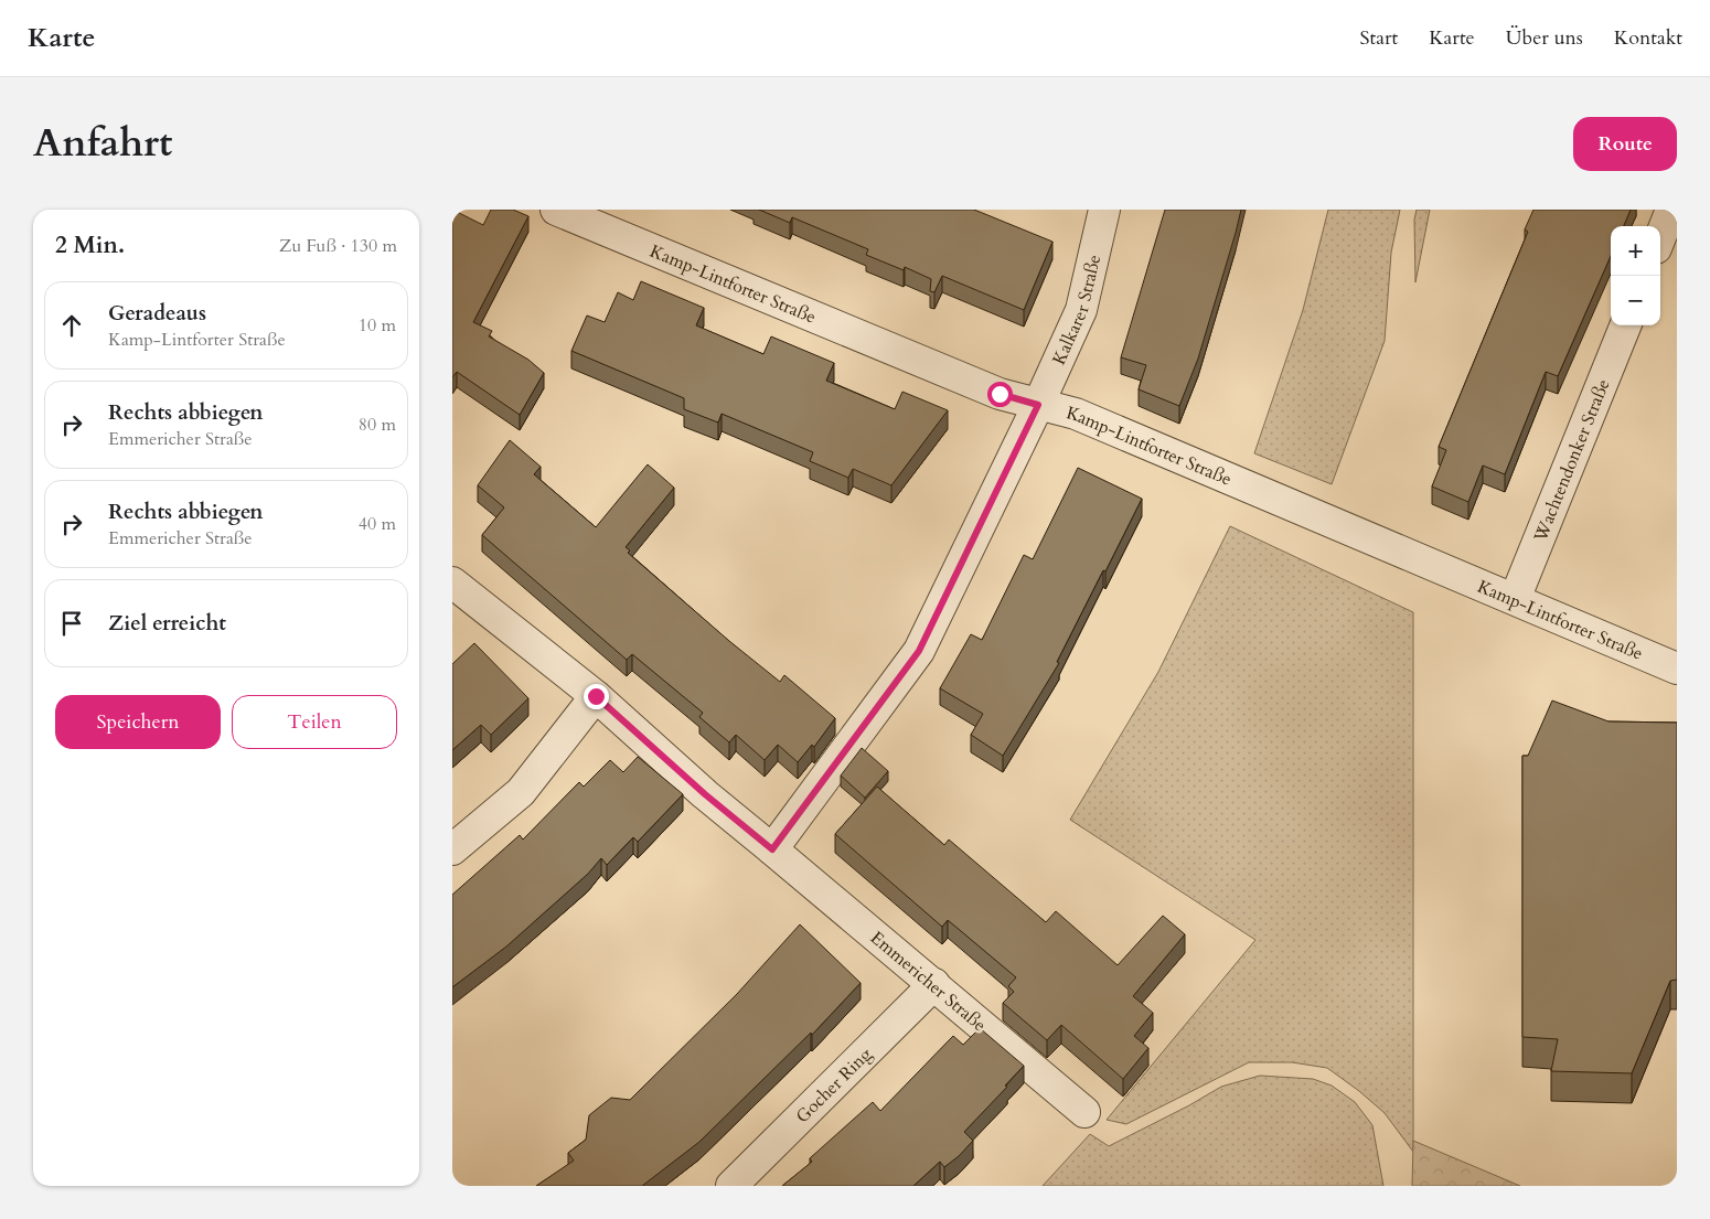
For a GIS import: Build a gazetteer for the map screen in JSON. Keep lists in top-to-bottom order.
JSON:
{
  "streets": {
    "street": [
      "Kamp-Lintforter Straße",
      "Kalkarer Straße",
      "Wachtendonker Straße",
      "Emmericher Straße",
      "Gocher Ring"
    ]
  },
  "crossings": [
    ["Kamp-Lintforter Straße", "Kalkarer Straße"],
    ["Kamp-Lintforter Straße", "Wachtendonker Straße"],
    ["Emmericher Straße", "Gocher Ring"]
  ],
  "page": {
    "header": "Karte",
    "nav": [
      "Start",
      "Karte",
      "Über uns",
      "Kontakt"
    ],
    "title": "Anfahrt",
    "buttons": [
      "Route",
      ["Speichern", "Teilen"]
    ],
    "heading": ["2 Min.", "Zu Fuß · 130 m"],
    "map_buttons": ["+", "−"],
    "list": [
      ["Geradeaus", "Kamp-Lintforter Straße", "10 m"],
      ["Rechts abbiegen", "Emmericher Straße", "80 m"],
      ["Rechts abbiegen", "Emmericher Straße", "40 m"],
      "Ziel erreicht"
    ]
  }
}
